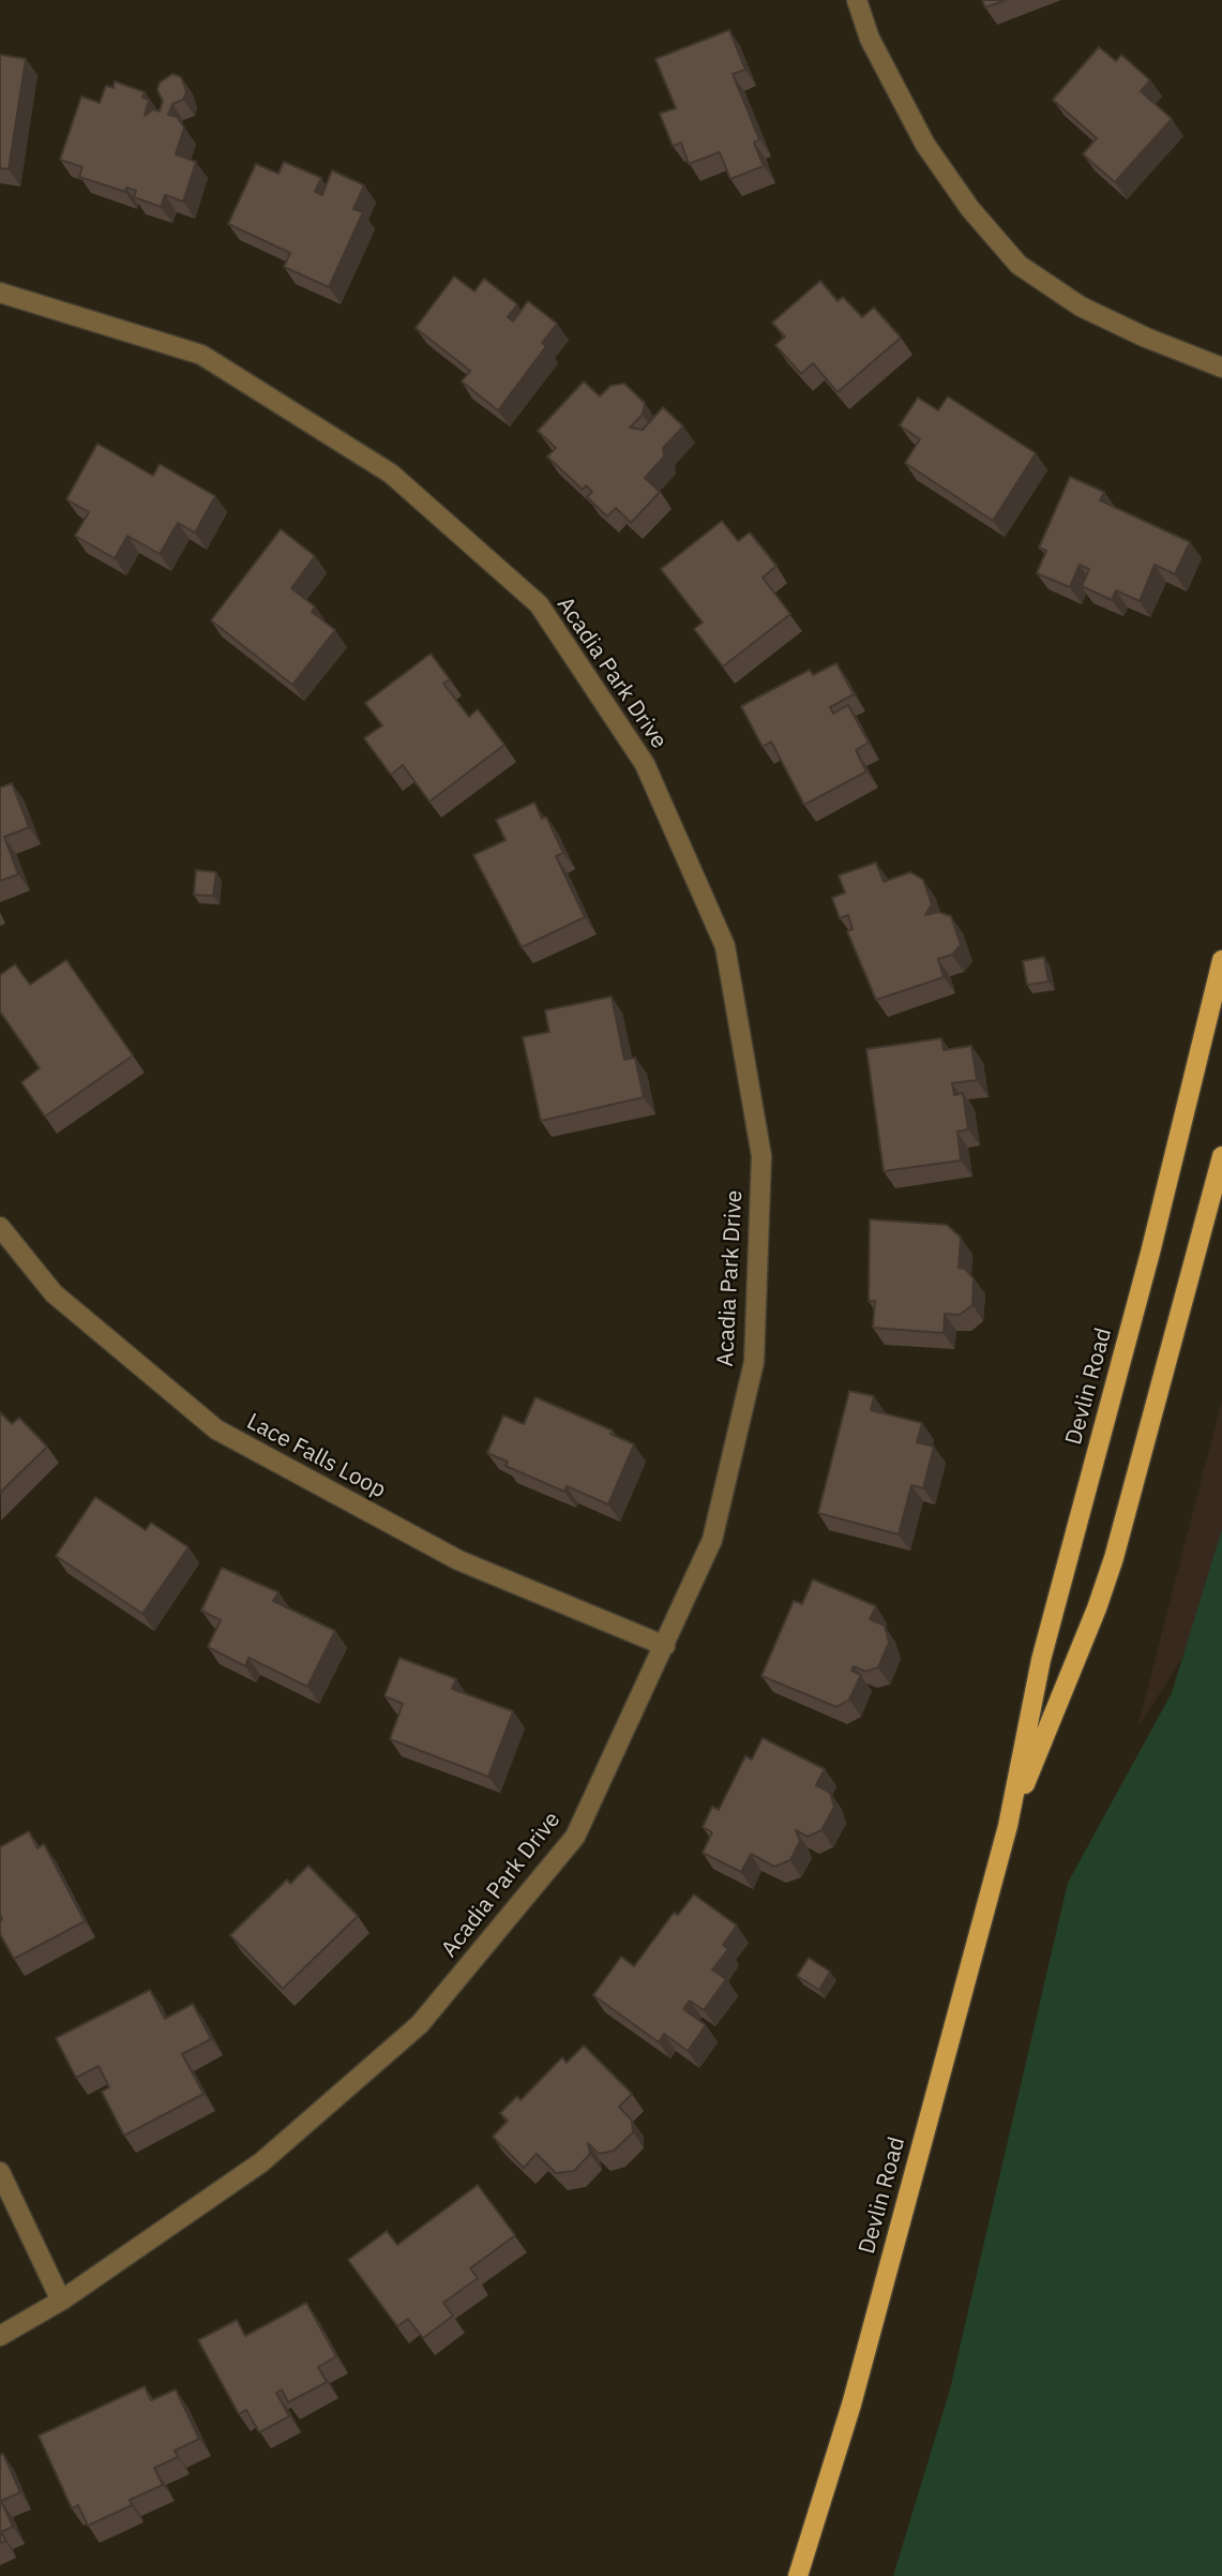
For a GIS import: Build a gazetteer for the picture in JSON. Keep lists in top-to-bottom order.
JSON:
{
  "streets": {
    "main road": ["Devlin Road"],
    "street": ["Acadia Park Drive", "Lace Falls Loop"]
  },
  "crossings": [
    ["Acadia Park Drive", "Lace Falls Loop"]
  ]
}
